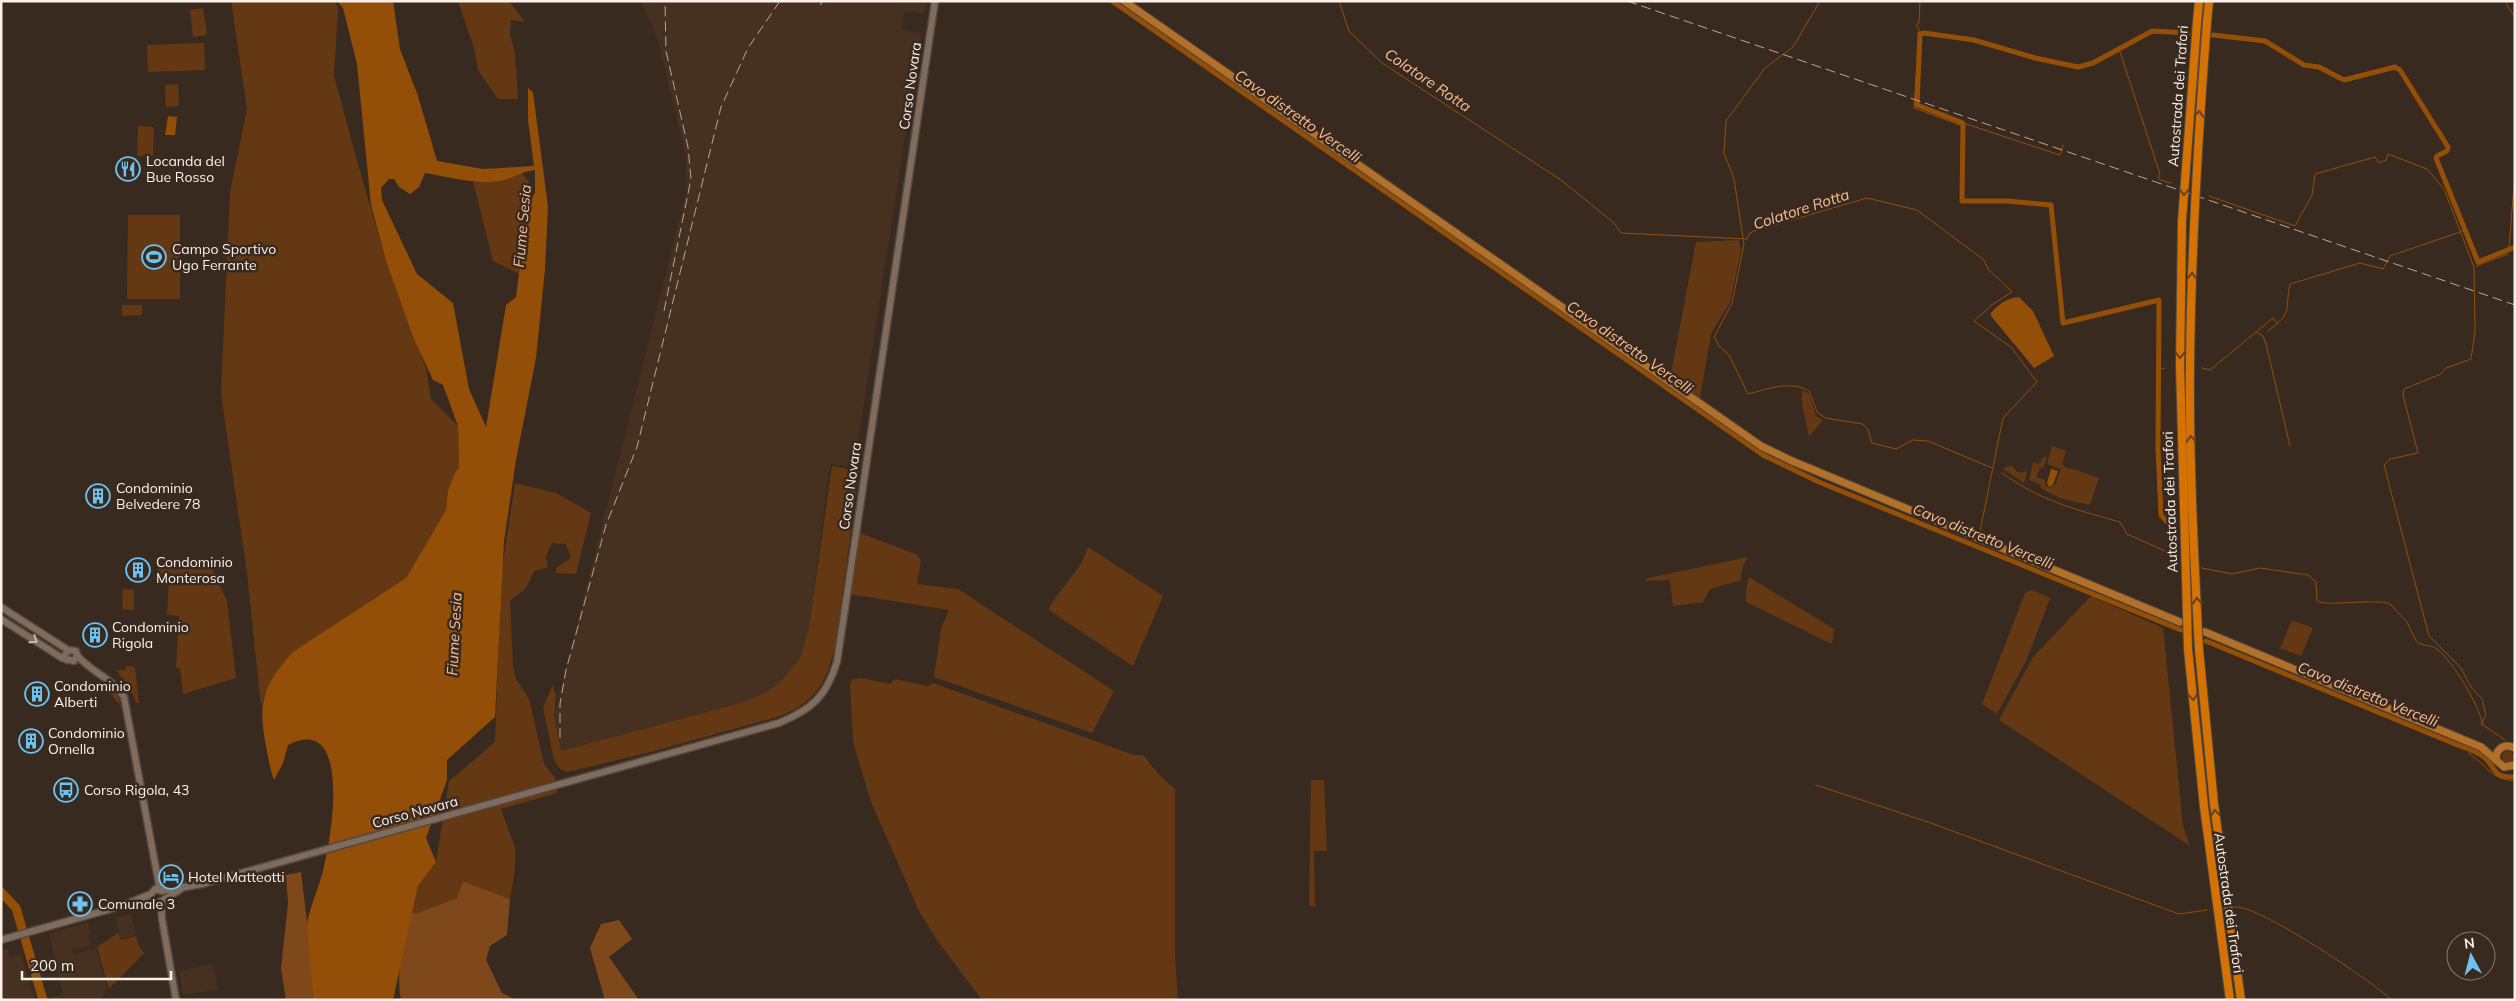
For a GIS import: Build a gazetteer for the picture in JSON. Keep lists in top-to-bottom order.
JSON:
{
  "streets": {
    "highway": ["Autostrada dei Trafori"],
    "main road": ["Corso Novara"]
  },
  "water": ["Colatore Rotta", "Cavo distretto Vercelli", "Fiume Sesia"],
  "places": {
    "restaurant": ["Locanda del Bue Rosso"],
    "sports": ["Campo Sportivo Ugo Ferrante"],
    "building": [
      "Condominio Belvedere 78",
      "Condominio Monterosa",
      "Condominio Rigola",
      "Condominio Alberti",
      "Condominio Ornella"
    ],
    "bus stop": ["Corso Rigola, 43"],
    "hotel": ["Hotel Matteotti"],
    "pharmacy": ["Comunale 3"]
  },
  "scale_bar": "200 m",
  "north": "top"
}
